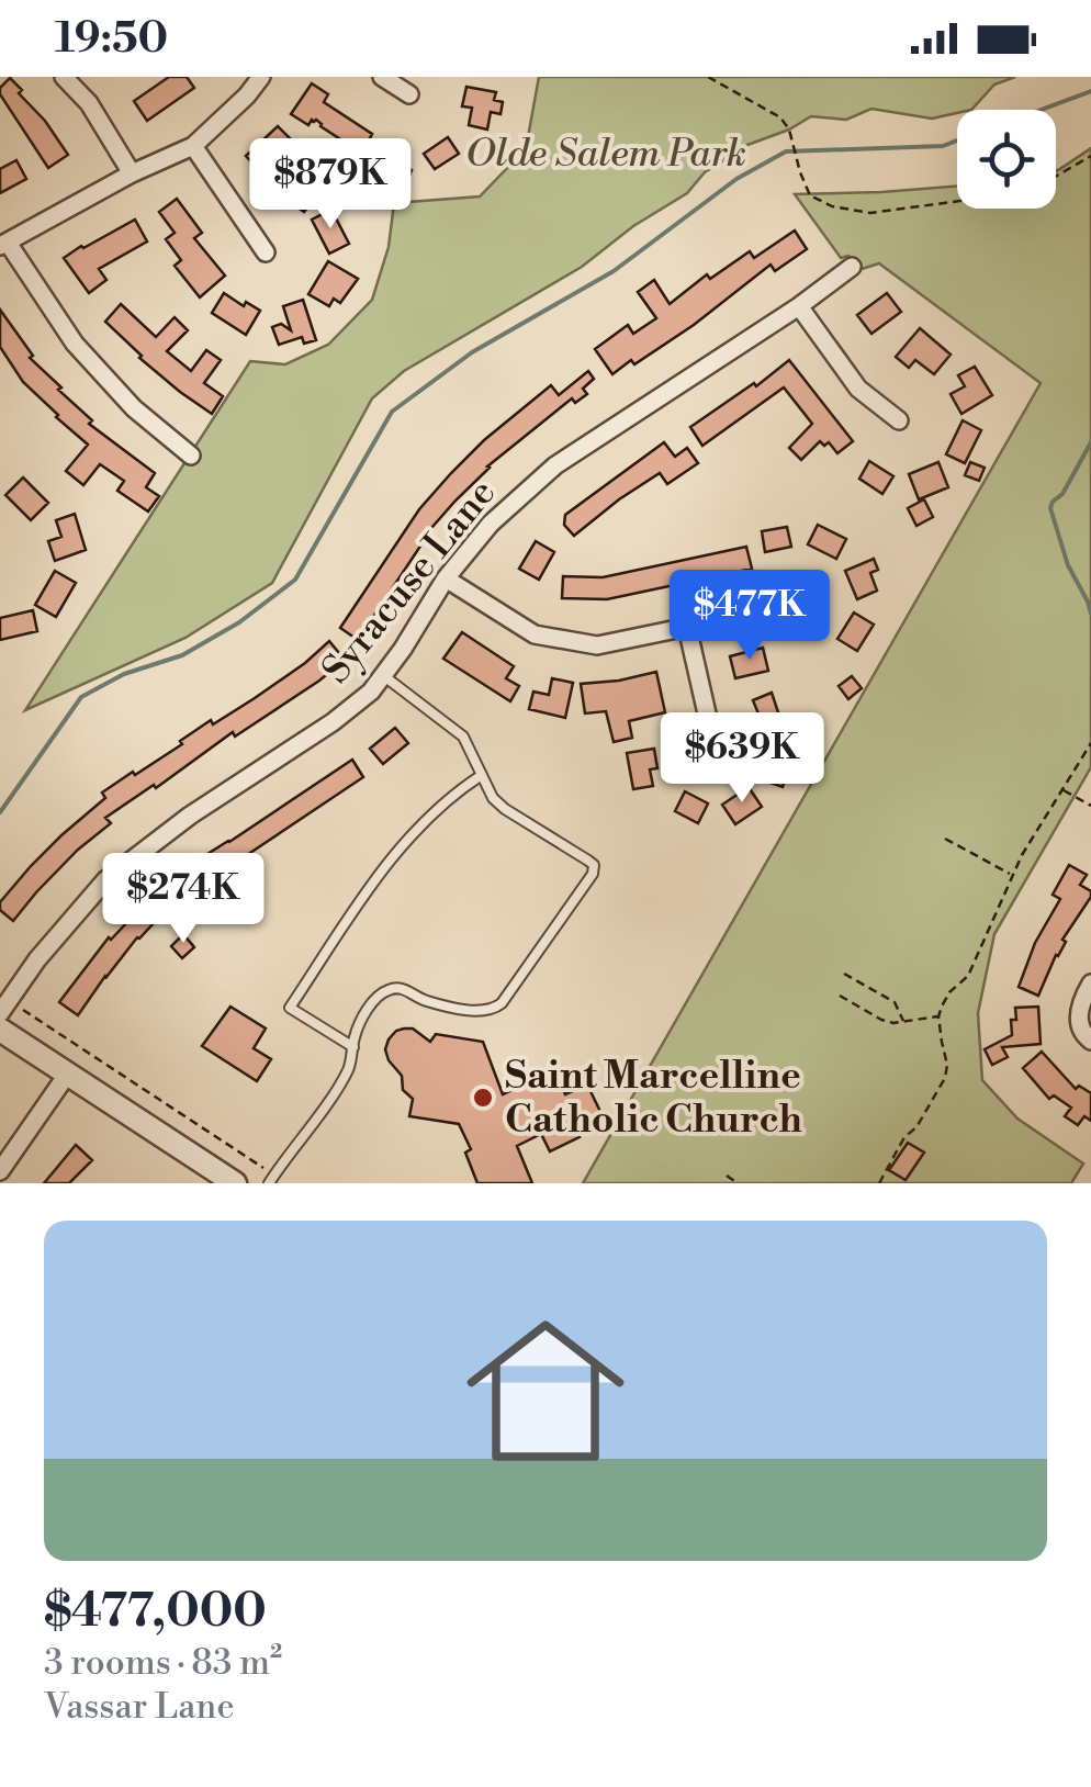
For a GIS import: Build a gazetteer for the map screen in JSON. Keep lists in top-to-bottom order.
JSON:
{
  "streets": {
    "street": ["Syracuse Lane"]
  },
  "parks": ["Olde Salem Park"],
  "places": ["Saint Marcelline Catholic Church"],
  "page": {
    "status": "19:50",
    "price": [
      "$879K",
      "$477K",
      "$639K",
      "$274K"
    ],
    "list": [
      {
        "name": "$477,000",
        "note": "3 rooms · 83 m² · Vassar Lane"
      }
    ]
  }
}
